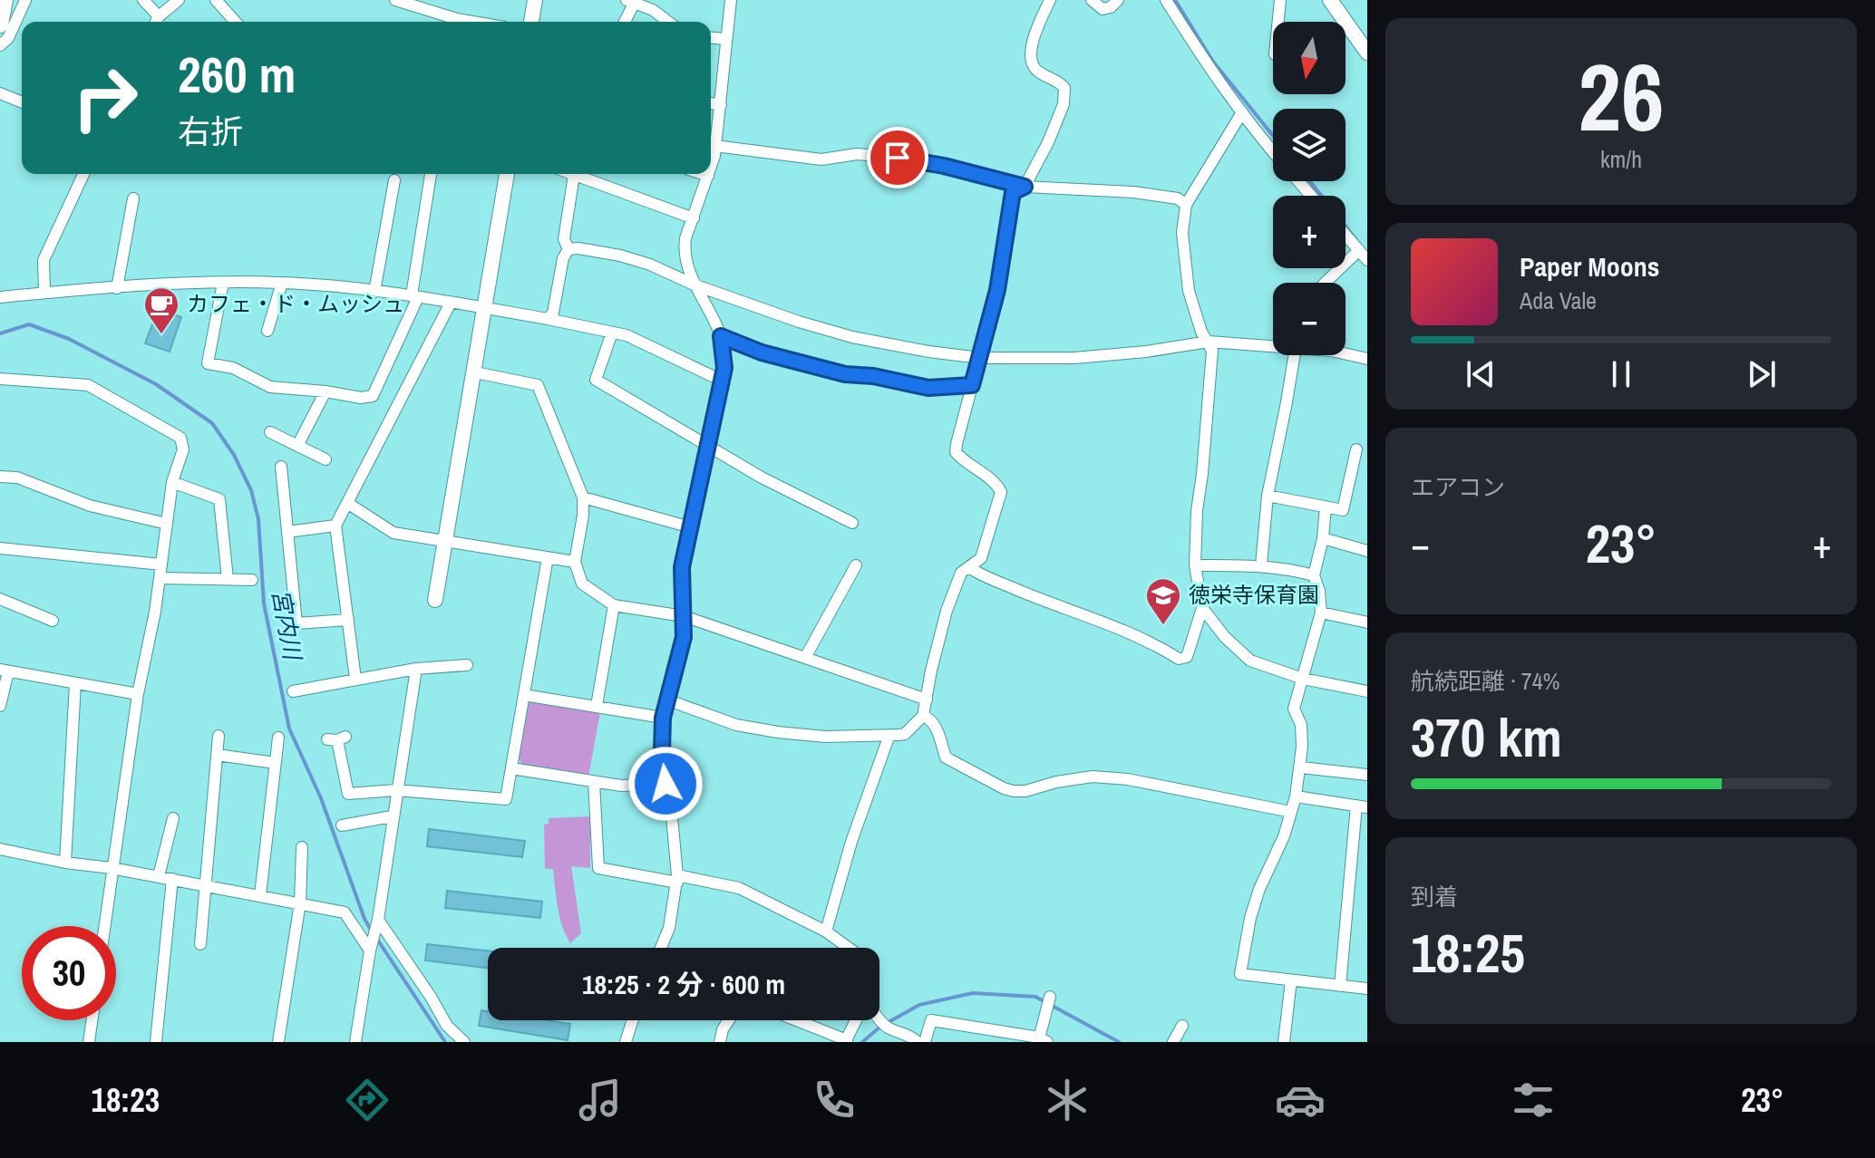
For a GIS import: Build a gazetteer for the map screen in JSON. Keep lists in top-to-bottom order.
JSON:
{
  "water": ["宮内川"],
  "places": {
    "cafe": ["カフェ・ド・ムッシュ"],
    "school or university": ["徳栄寺保育園"]
  },
  "north": "bottom",
  "page": {
    "tile": [
      ["26", "km/h"],
      "エアコン",
      ["航続距離 · 74%", "370 km"],
      ["到着", "18:25"]
    ],
    "map_buttons": ["+", "−"],
    "turn": ["260 m", "右折"],
    "song": ["Paper Moons", "Ada Vale"],
    "heat": ["−", "23°", "+"],
    "limit": "30",
    "trip": "18:25 · 2 分 · 600 m",
    "tabs": ["18:23", "23°"]
  }
}
